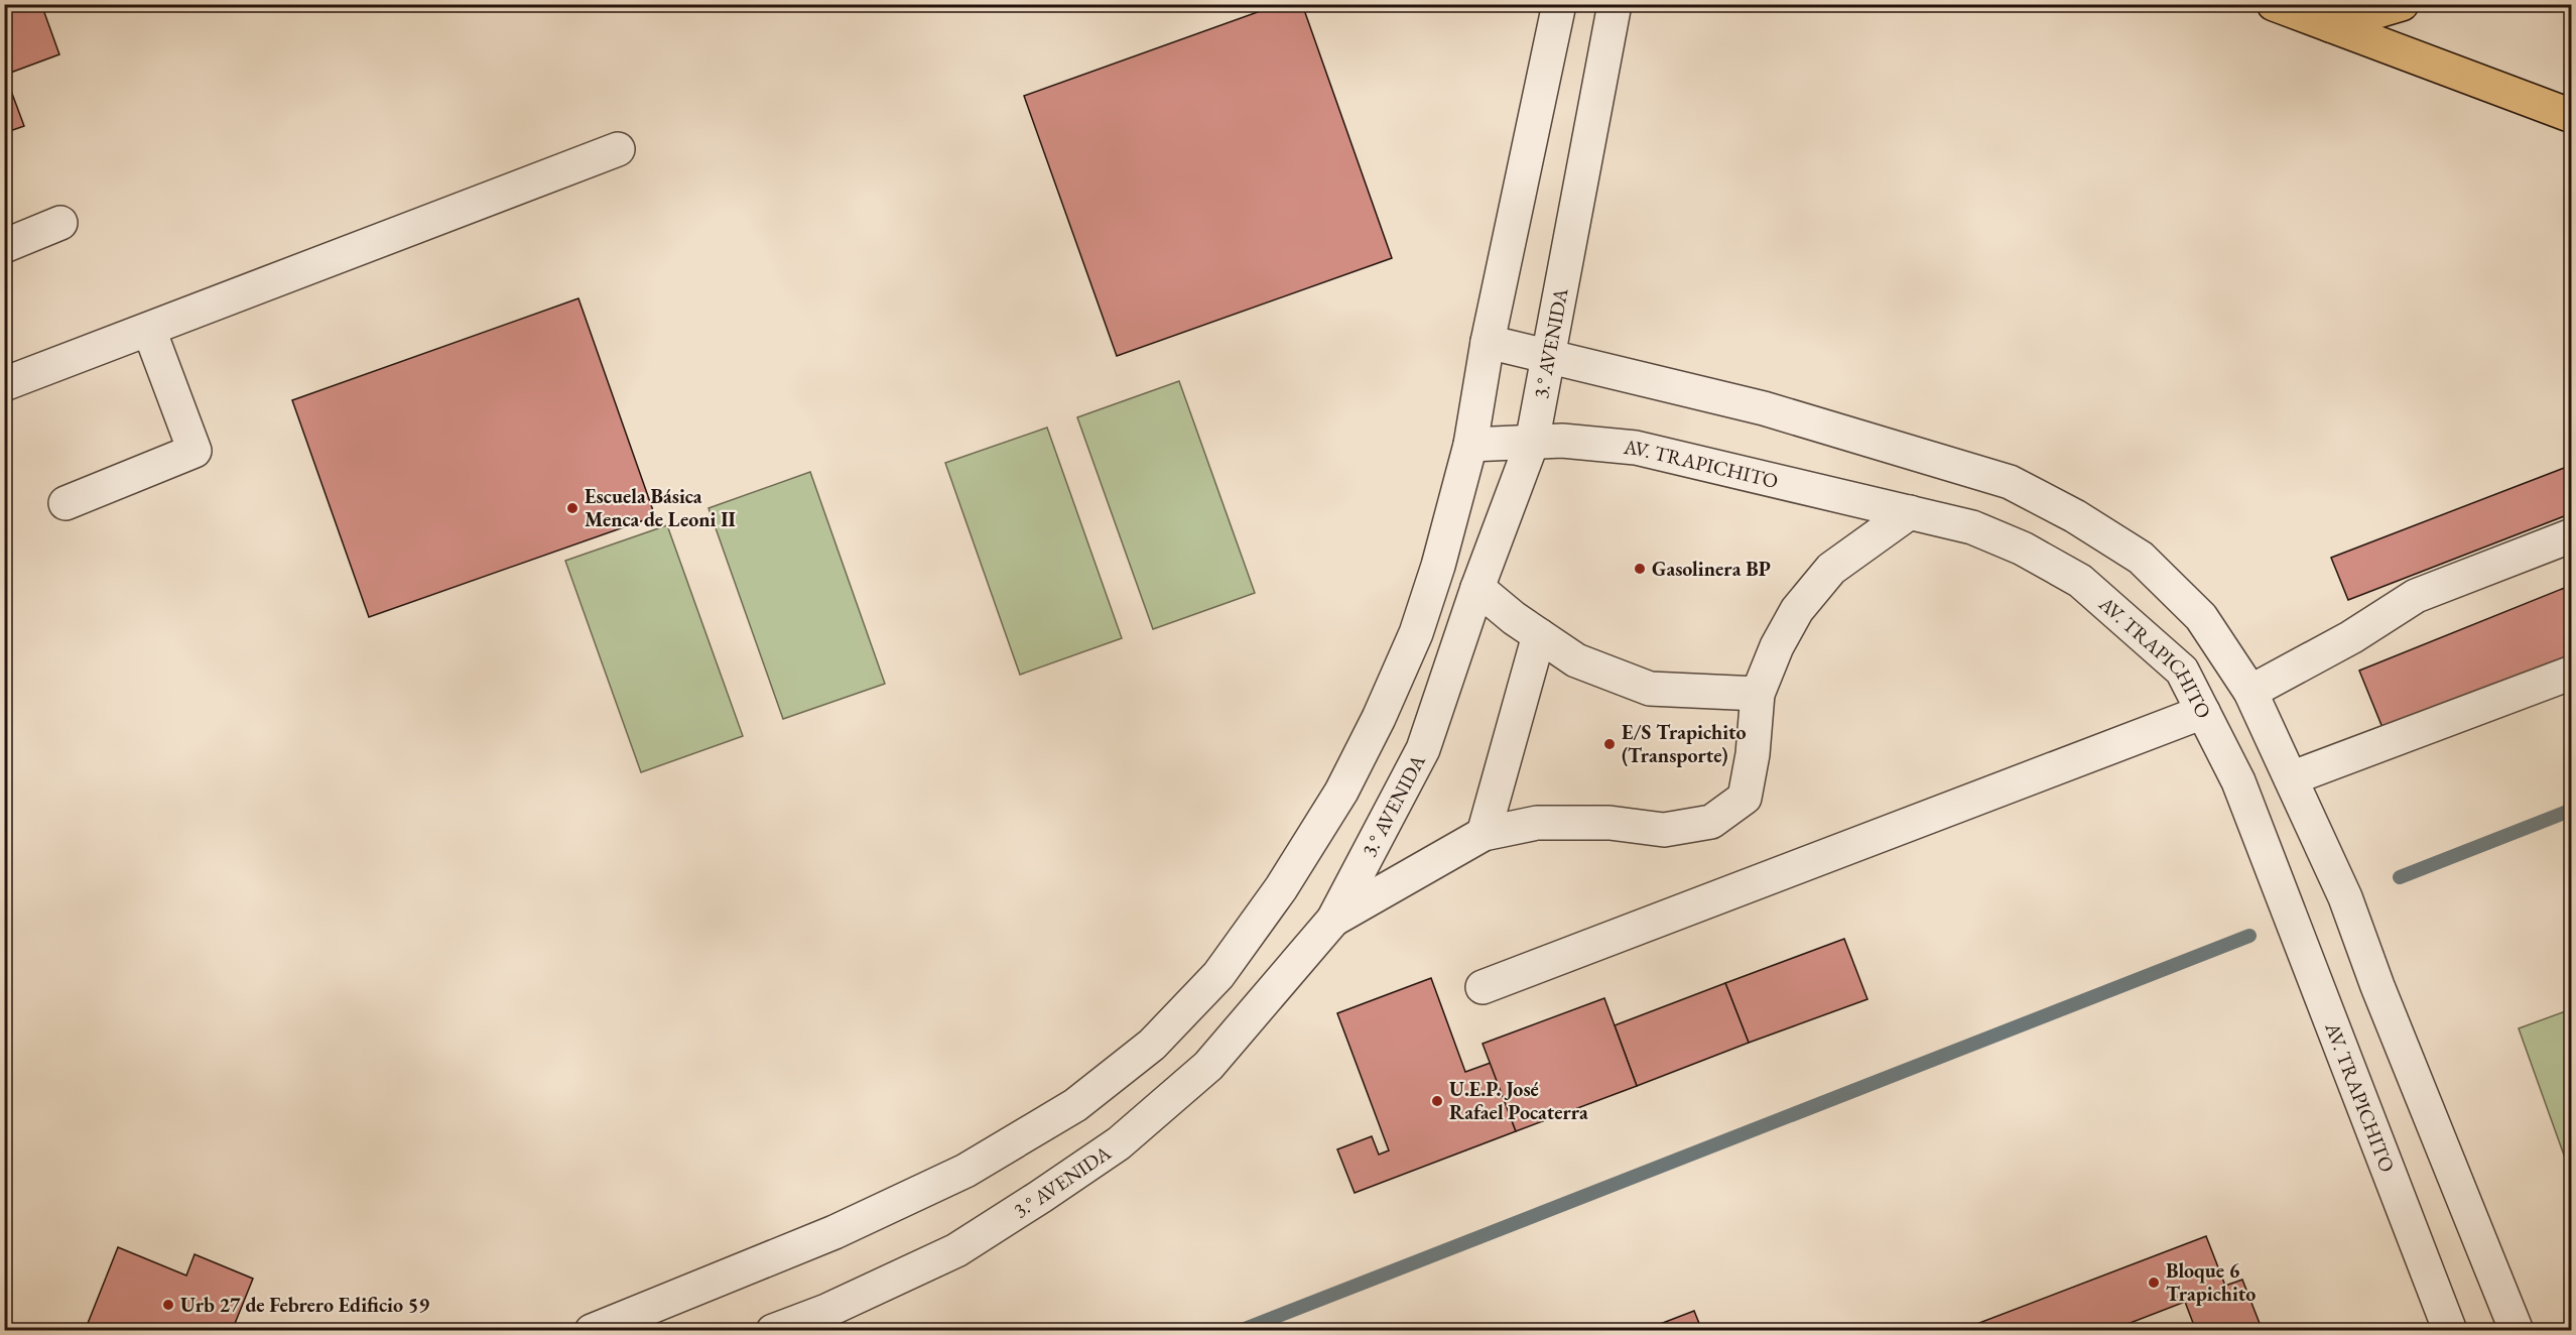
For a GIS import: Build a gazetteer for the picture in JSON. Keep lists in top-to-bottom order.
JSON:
{
  "streets": {
    "street": ["3.° AVENIDA", "AV. TRAPICHITO"]
  },
  "crossings": [
    ["3.° AVENIDA", "AV. TRAPICHITO"]
  ],
  "places": [
    "Escuela Básica Menca de Leoni II",
    "Gasolinera BP",
    "E/S Trapichito (Transporte)",
    "U.E.P. José Rafael Pocaterra",
    "Bloque 6 Trapichito",
    "Urb 27 de Febrero Edificio 59"
  ]
}
